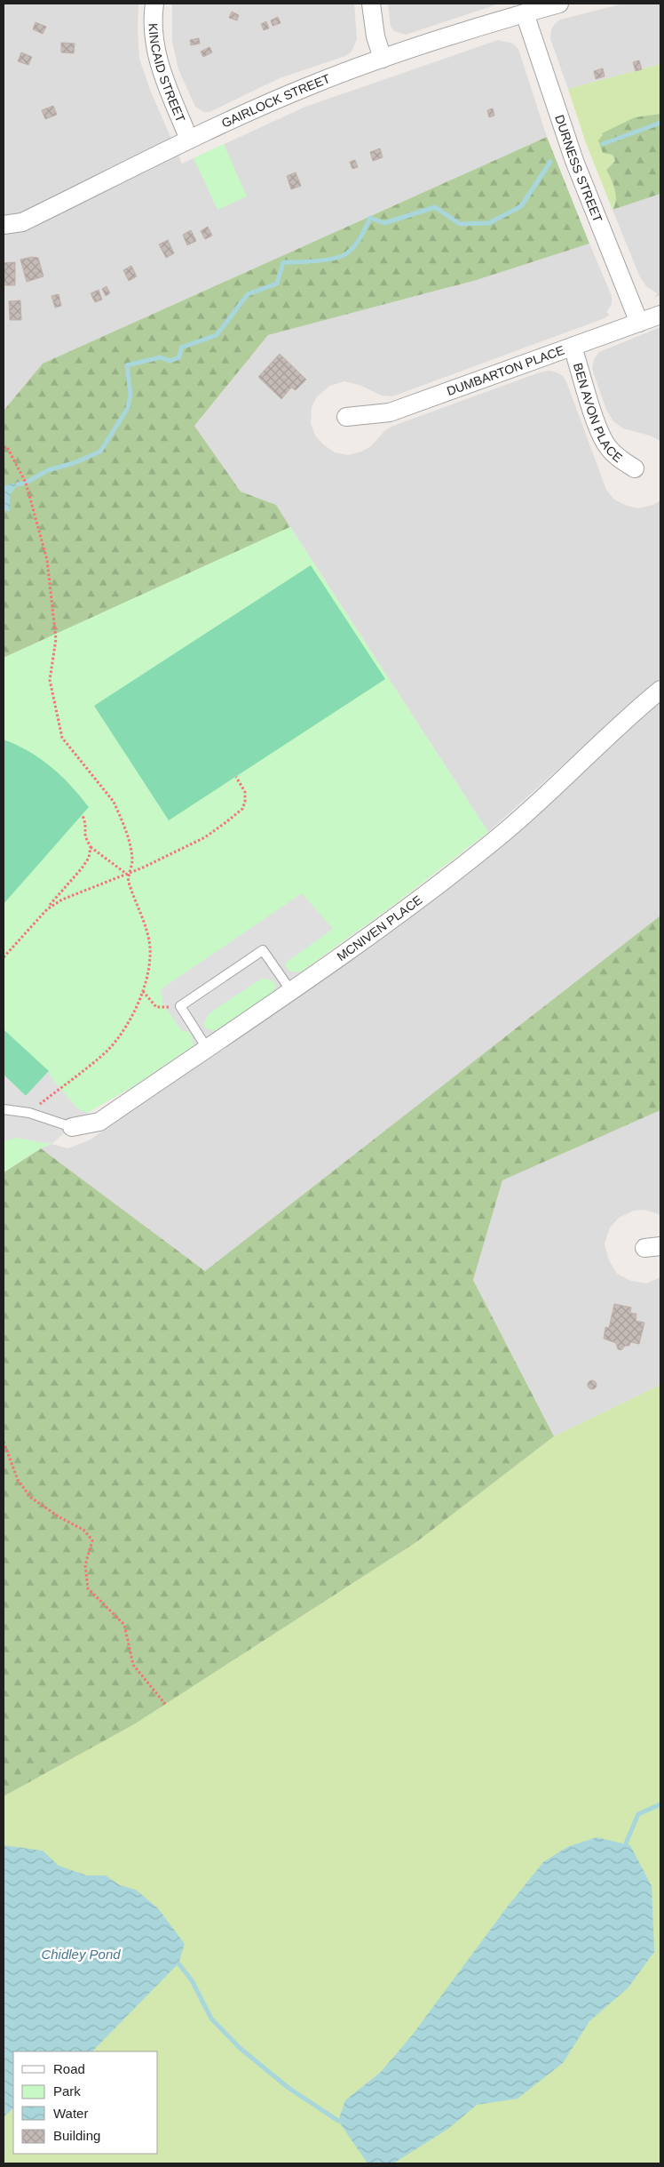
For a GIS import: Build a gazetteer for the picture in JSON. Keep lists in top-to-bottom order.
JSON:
{
  "streets": {
    "street": [
      "KINCAID STREET",
      "GAIRLOCK STREET",
      "DURNESS STREET",
      "DUMBARTON PLACE",
      "BEN AVON PLACE",
      "MCNIVEN PLACE"
    ]
  },
  "crossings": [
    ["KINCAID STREET", "GAIRLOCK STREET"],
    ["GAIRLOCK STREET", "DURNESS STREET"],
    ["DURNESS STREET", "DUMBARTON PLACE"],
    ["DUMBARTON PLACE", "BEN AVON PLACE"]
  ],
  "water": ["Chidley Pond"],
  "legend": [
    "Road",
    "Park",
    "Water",
    "Building"
  ]
}
